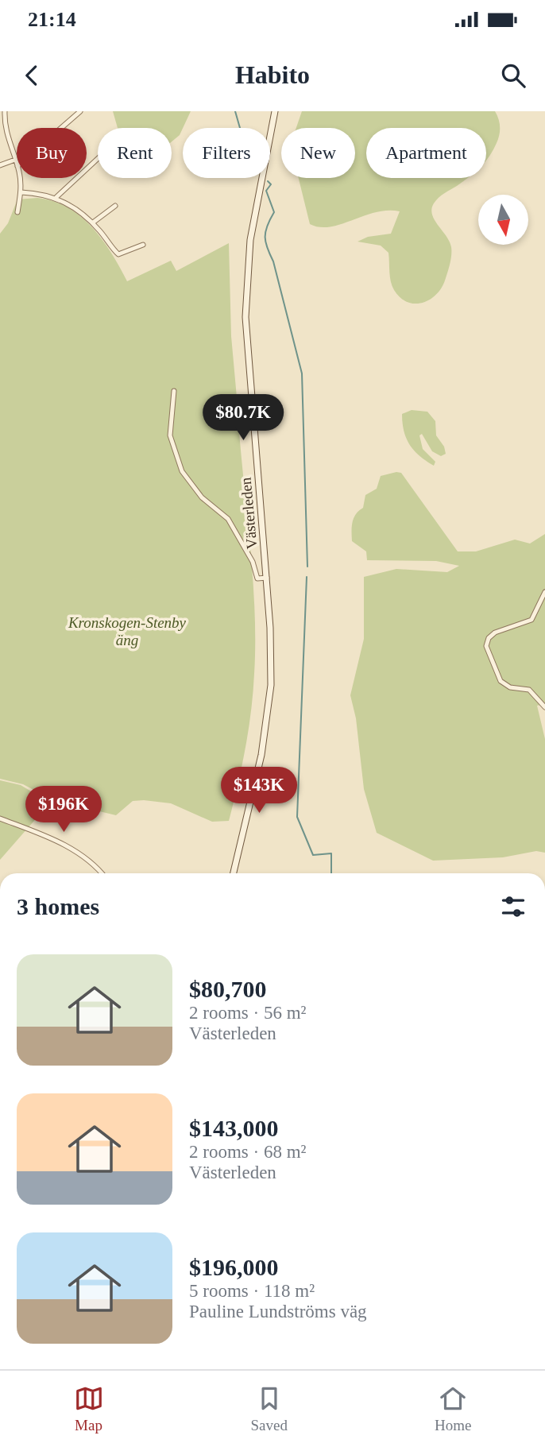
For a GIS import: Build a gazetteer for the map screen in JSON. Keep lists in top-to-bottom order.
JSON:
{
  "streets": {
    "main road": ["Västerleden"]
  },
  "parks": ["Kronskogen-Stenby äng"],
  "north": "bottom",
  "page": {
    "status": "21:14",
    "header": "Habito",
    "chip": [
      "Buy",
      "Rent",
      "Filters",
      "New",
      "Apartment"
    ],
    "price": ["$80.7K", "$143K", "$196K"],
    "heading": "3 homes",
    "list": [
      {
        "name": "$80,700",
        "note": "2 rooms · 56 m² · Västerleden"
      },
      {
        "name": "$143,000",
        "note": "2 rooms · 68 m² · Västerleden"
      },
      {
        "name": "$196,000",
        "note": "5 rooms · 118 m² · Pauline Lundströms väg"
      }
    ],
    "tabs": ["Map", "Saved", "Home"]
  }
}
